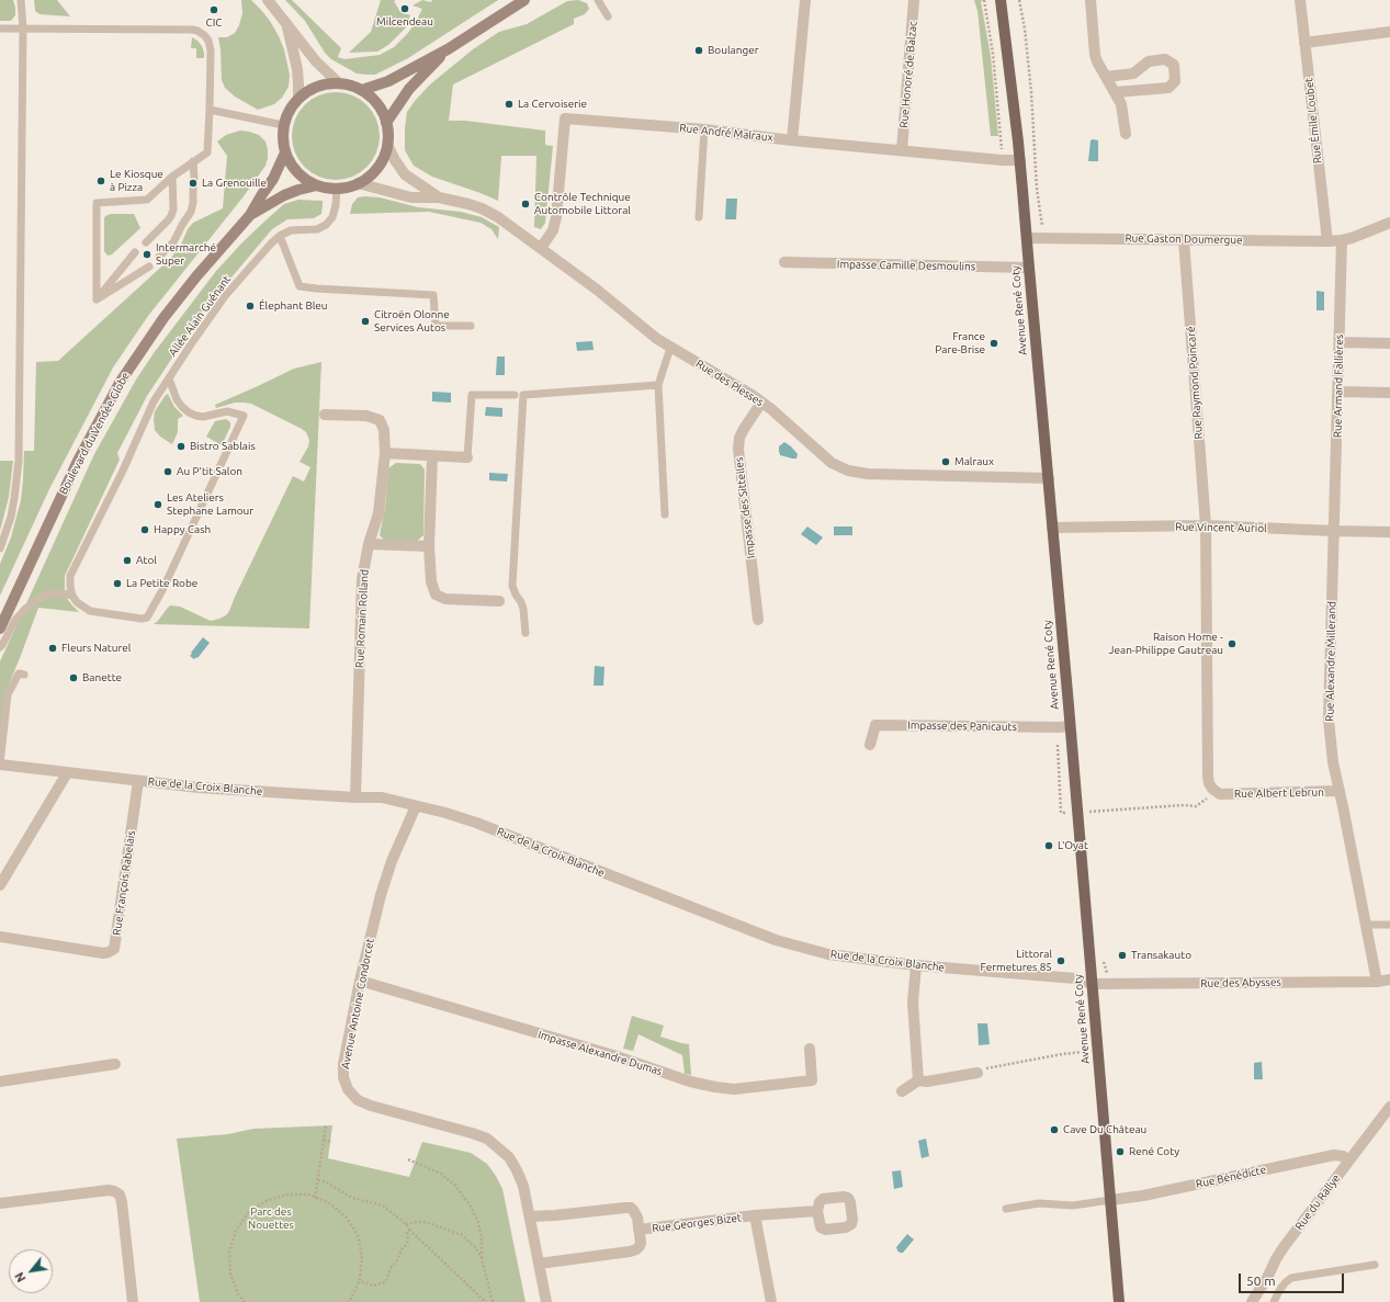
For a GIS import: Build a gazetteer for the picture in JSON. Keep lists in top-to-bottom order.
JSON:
{
  "streets": {
    "main road": ["Avenue René Coty", "Boulevard du Vendée Globe"],
    "street": [
      "Rue Honoré de Balzac",
      "Rue Émile Loubet",
      "Rue André Malraux",
      "Rue Gaston Doumergue",
      "Impasse Camille Desmoulins",
      "Rue des Plesses",
      "Rue Raymond Poincaré",
      "Rue Armand Fallières",
      "Impasse des Sittelles",
      "Rue Vincent Auriol",
      "Rue Romain Rolland",
      "Rue Alexandre Millerand",
      "Impasse des Panicauts",
      "Rue de la Croix Blanche",
      "Rue Albert Lebrun",
      "Rue François Rabelais",
      "Rue des Abysses",
      "Avenue Antoine Condorcet",
      "Impasse Alexandre Dumas",
      "Rue Bénédicte",
      "Rue du Rallye",
      "Rue Georges Bizet"
    ],
    "lane": ["Allée Alain Guénant"]
  },
  "crossings": [
    ["Rue Honoré de Balzac", "Rue André Malraux"],
    ["Rue Émile Loubet", "Rue Gaston Doumergue"],
    ["Rue André Malraux", "Avenue René Coty"],
    ["Rue André Malraux", "Rue des Plesses"],
    ["Rue Gaston Doumergue", "Avenue René Coty"],
    ["Rue Gaston Doumergue", "Rue Raymond Poincaré"],
    ["Rue Gaston Doumergue", "Rue Armand Fallières"],
    ["Impasse Camille Desmoulins", "Avenue René Coty"],
    ["Avenue René Coty", "Rue des Plesses"],
    ["Avenue René Coty", "Rue Vincent Auriol"],
    ["Avenue René Coty", "Impasse des Panicauts"],
    ["Avenue René Coty", "Rue de la Croix Blanche"],
    ["Avenue René Coty", "Rue des Abysses"],
    ["Avenue René Coty", "Rue Bénédicte"],
    ["Allée Alain Guénant", "Rue des Plesses"],
    ["Allée Alain Guénant", "Boulevard du Vendée Globe"],
    ["Rue des Plesses", "Boulevard du Vendée Globe"],
    ["Rue des Plesses", "Impasse des Sittelles"],
    ["Rue Raymond Poincaré", "Rue Vincent Auriol"],
    ["Rue Armand Fallières", "Rue Vincent Auriol"],
    ["Rue Armand Fallières", "Rue Alexandre Millerand"],
    ["Rue Vincent Auriol", "Rue Alexandre Millerand"],
    ["Rue Romain Rolland", "Rue de la Croix Blanche"],
    ["Rue Alexandre Millerand", "Rue Albert Lebrun"],
    ["Rue de la Croix Blanche", "Rue François Rabelais"],
    ["Rue de la Croix Blanche", "Rue des Abysses"],
    ["Rue de la Croix Blanche", "Avenue Antoine Condorcet"],
    ["Rue Albert Lebrun", "Rue des Abysses"],
    ["Avenue Antoine Condorcet", "Impasse Alexandre Dumas"],
    ["Avenue Antoine Condorcet", "Rue Georges Bizet"],
    ["Rue Bénédicte", "Rue du Rallye"]
  ],
  "parks": ["Parc des Nouettes"],
  "places": [
    "Milcendeau",
    "CIC",
    "Boulanger",
    "La Cervoiserie",
    "Le Kiosque à Pizza",
    "La Grenouille",
    "Contrôle Technique Automobile Littoral",
    "Intermarché Super",
    "Élephant Bleu",
    "Citroën Olonne Services Autos",
    "France Pare-Brise",
    "Bistro Sablais",
    "Malraux",
    "Au P'tit Salon",
    "Les Ateliers Stephane Lamour",
    "Happy Cash",
    "Atol",
    "La Petite Robe",
    "Raison Home - Jean-Philippe Gautreau",
    "Fleurs Naturel",
    "Banette",
    "L'Oyat",
    "Transakauto",
    "Littoral Fermetures 85",
    "Cave Du Château",
    "René Coty"
  ],
  "scale_bar": "50 m",
  "north": "bottom left"
}
